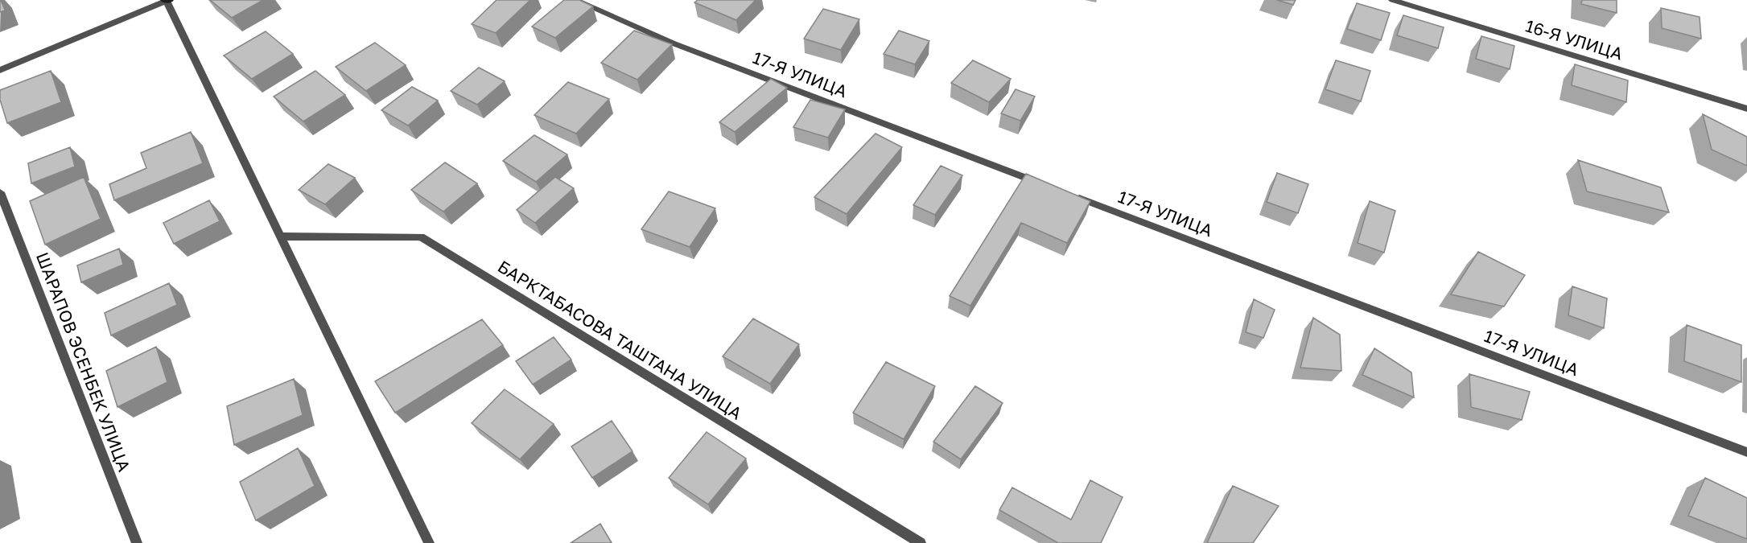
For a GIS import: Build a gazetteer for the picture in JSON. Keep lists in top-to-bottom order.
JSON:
{
  "streets": {
    "street": [
      "16-Я УЛИЦА",
      "17-Я УЛИЦА",
      "БАРКТАБАСОВА ТАШТАНА УЛИЦА",
      "ШАРАПОВ ЭСЕНБЕК УЛИЦА"
    ]
  }
}
